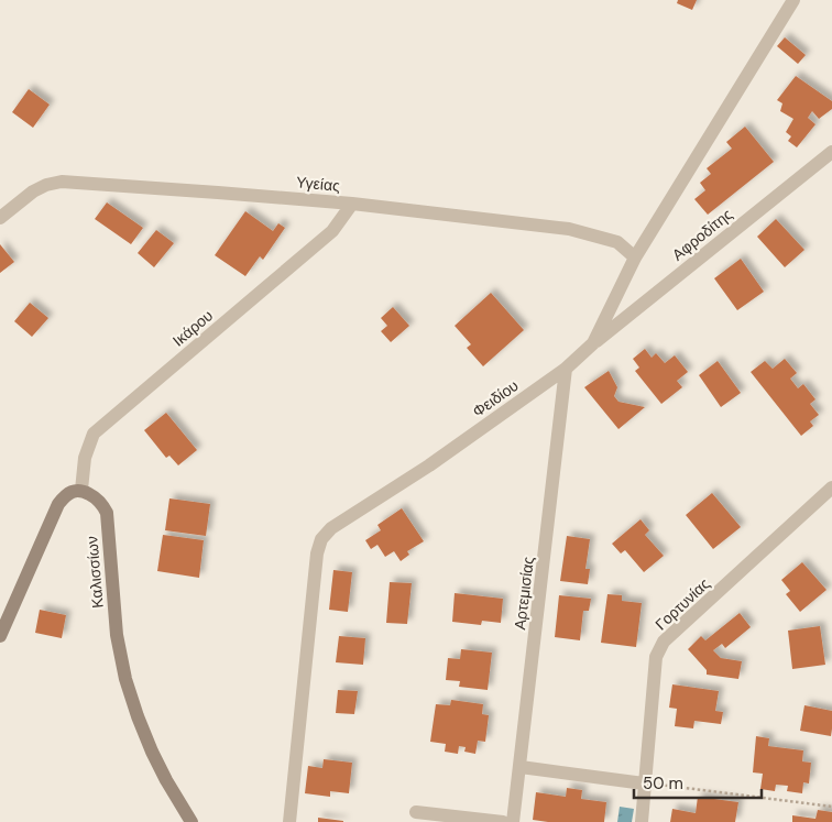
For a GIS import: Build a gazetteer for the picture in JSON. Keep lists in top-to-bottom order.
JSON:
{
  "streets": {
    "main road": ["Καλισσίων"],
    "street": [
      "Υγείας",
      "Αφροδίτης",
      "Ικάρου",
      "Φειδίου",
      "Αρτεμισίας",
      "Γορτυνίας"
    ]
  },
  "crossings": [
    ["Υγείας", "Ικάρου"],
    ["Υγείας", "Φειδίου"],
    ["Αφροδίτης", "Φειδίου"],
    ["Ικάρου", "Καλισσίων"],
    ["Φειδίου", "Αρτεμισίας"]
  ],
  "scale_bar": "50 m"
}
